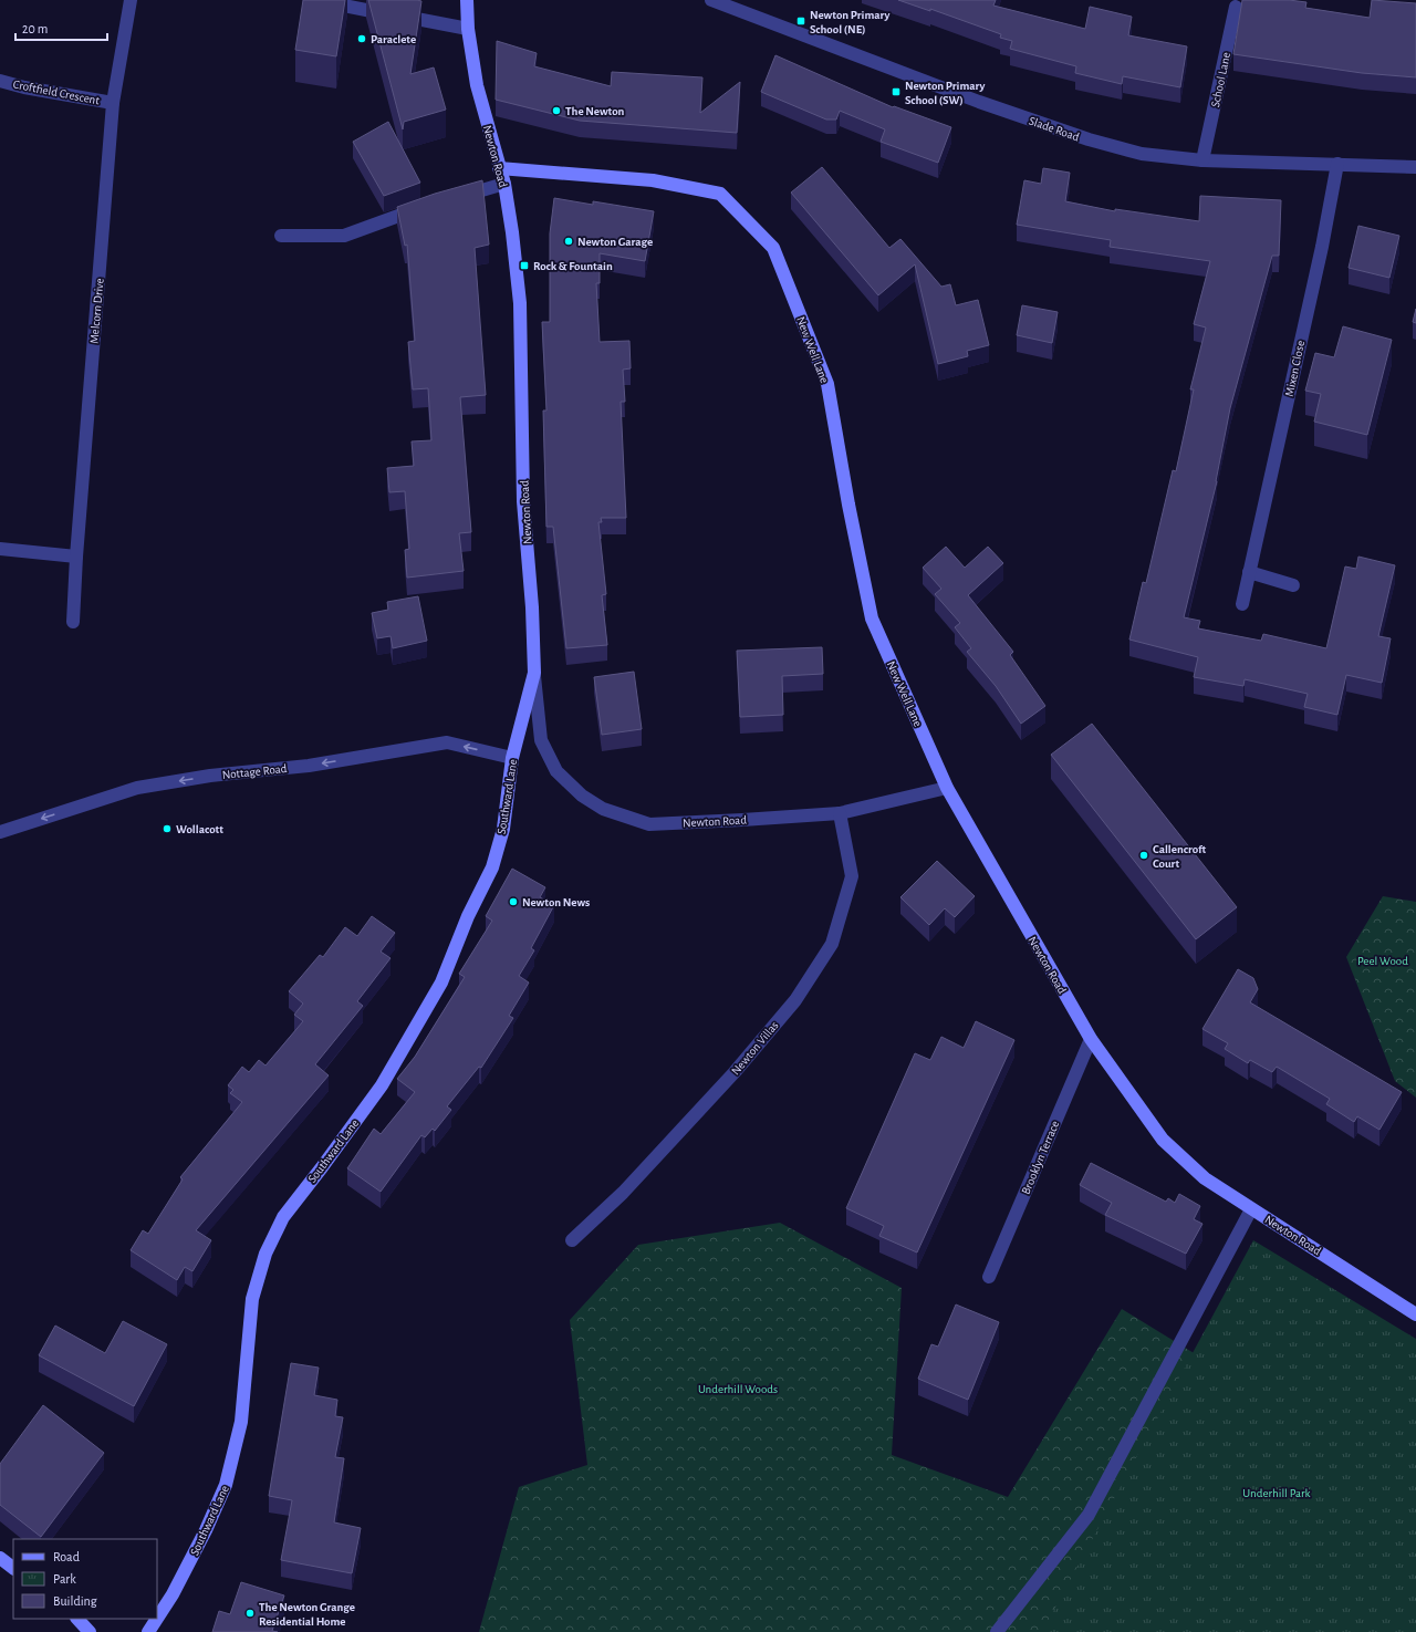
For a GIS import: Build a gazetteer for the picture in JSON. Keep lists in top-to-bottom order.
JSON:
{
  "streets": {
    "street": [
      "School Lane",
      "Croftfield Crescent",
      "Slade Road",
      "Newton Road",
      "Melcorn Drive",
      "New Well Lane",
      "Mixen Close",
      "Nottage Road",
      "Southward Lane",
      "Newton Villas",
      "Brooklyn Terrace"
    ]
  },
  "crossings": [
    ["School Lane", "Slade Road"],
    ["Croftfield Crescent", "Melcorn Drive"],
    ["Slade Road", "Mixen Close"],
    ["Newton Road", "New Well Lane"],
    ["Newton Road", "Southward Lane"],
    ["Newton Road", "Newton Villas"],
    ["Newton Road", "Brooklyn Terrace"],
    ["Nottage Road", "Southward Lane"]
  ],
  "one_way": ["Nottage Road"],
  "parks": ["Peel Wood", "Underhill Woods", "Underhill Park"],
  "places": {
    "transit": ["Newton Primary School (NE)", "Newton Primary School (SW)", "Rock & Fountain"],
    "other": [
      "Paraclete",
      "The Newton",
      "Newton Garage",
      "Wollacott",
      "Callencroft Court",
      "Newton News",
      "The Newton Grange Residential Home"
    ]
  },
  "legend": ["Road", "Park", "Building"],
  "scale_bar": "20 m"
}
